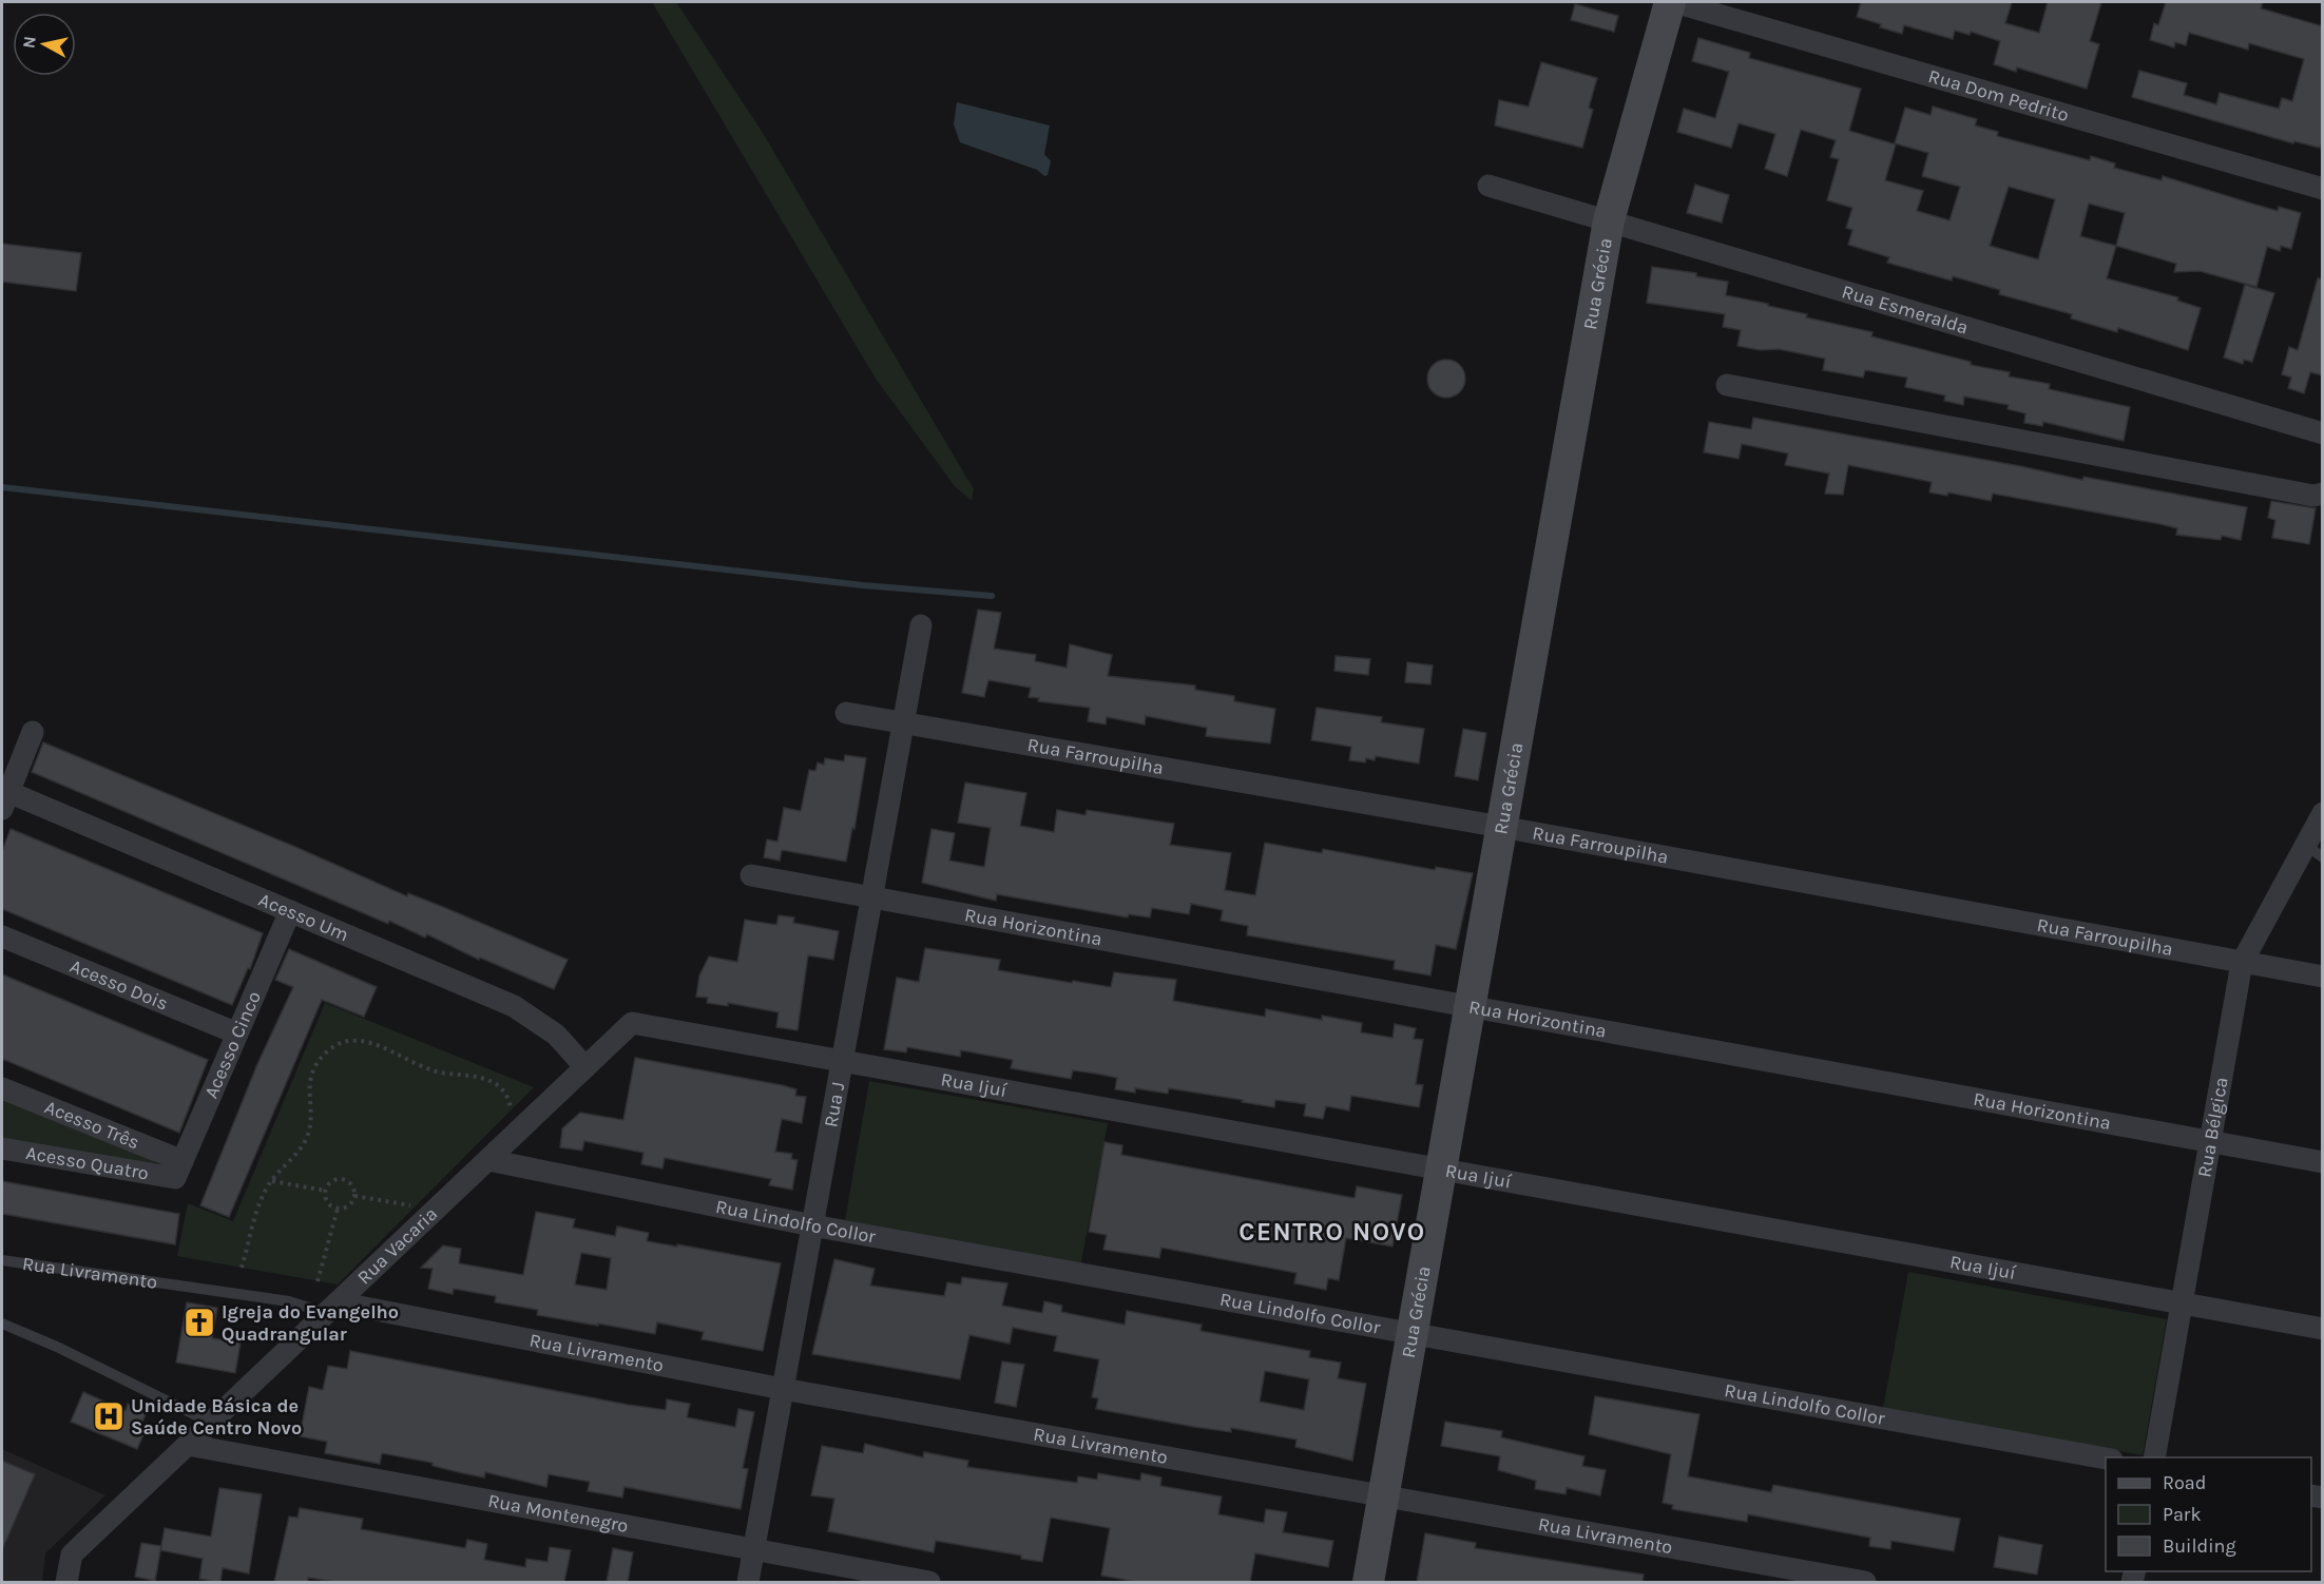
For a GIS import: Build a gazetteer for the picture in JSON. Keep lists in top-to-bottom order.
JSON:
{
  "streets": {
    "main road": ["Rua Grécia"],
    "street": [
      "Rua Dom Pedrito",
      "Rua Esmeralda",
      "Rua Farroupilha",
      "Acesso Um",
      "Rua Horizontina",
      "Acesso Dois",
      "Acesso Cinco",
      "Rua Ijuí",
      "Rua J",
      "Acesso Três",
      "Rua Bélgica",
      "Acesso Quatro",
      "Rua Lindolfo Collor",
      "Rua Vacaria",
      "Rua Livramento",
      "Rua Montenegro"
    ]
  },
  "crossings": [
    ["Rua Dom Pedrito", "Rua Grécia"],
    ["Rua Grécia", "Rua Esmeralda"],
    ["Rua Grécia", "Rua Farroupilha"],
    ["Rua Grécia", "Rua Horizontina"],
    ["Rua Grécia", "Rua Ijuí"],
    ["Rua Grécia", "Rua Lindolfo Collor"],
    ["Rua Grécia", "Rua Livramento"],
    ["Rua Farroupilha", "Rua J"],
    ["Rua Farroupilha", "Rua Bélgica"],
    ["Acesso Um", "Acesso Cinco"],
    ["Acesso Um", "Rua Vacaria"],
    ["Rua Horizontina", "Rua J"],
    ["Rua Horizontina", "Rua Bélgica"],
    ["Acesso Dois", "Acesso Cinco"],
    ["Acesso Cinco", "Acesso Três"],
    ["Acesso Cinco", "Acesso Quatro"],
    ["Rua Ijuí", "Rua J"],
    ["Rua Ijuí", "Rua Bélgica"],
    ["Rua Ijuí", "Rua Vacaria"],
    ["Rua J", "Rua Lindolfo Collor"],
    ["Rua J", "Rua Livramento"],
    ["Rua J", "Rua Montenegro"],
    ["Acesso Três", "Acesso Quatro"],
    ["Rua Lindolfo Collor", "Rua Vacaria"],
    ["Rua Vacaria", "Rua Livramento"],
    ["Rua Vacaria", "Rua Montenegro"]
  ],
  "districts": ["CENTRO NOVO"],
  "places": {
    "church": ["Igreja do Evangelho Quadrangular"],
    "hospital": ["Unidade Básica de Saúde Centro Novo"]
  },
  "legend": ["Road", "Park", "Building"],
  "north": "left"
}
